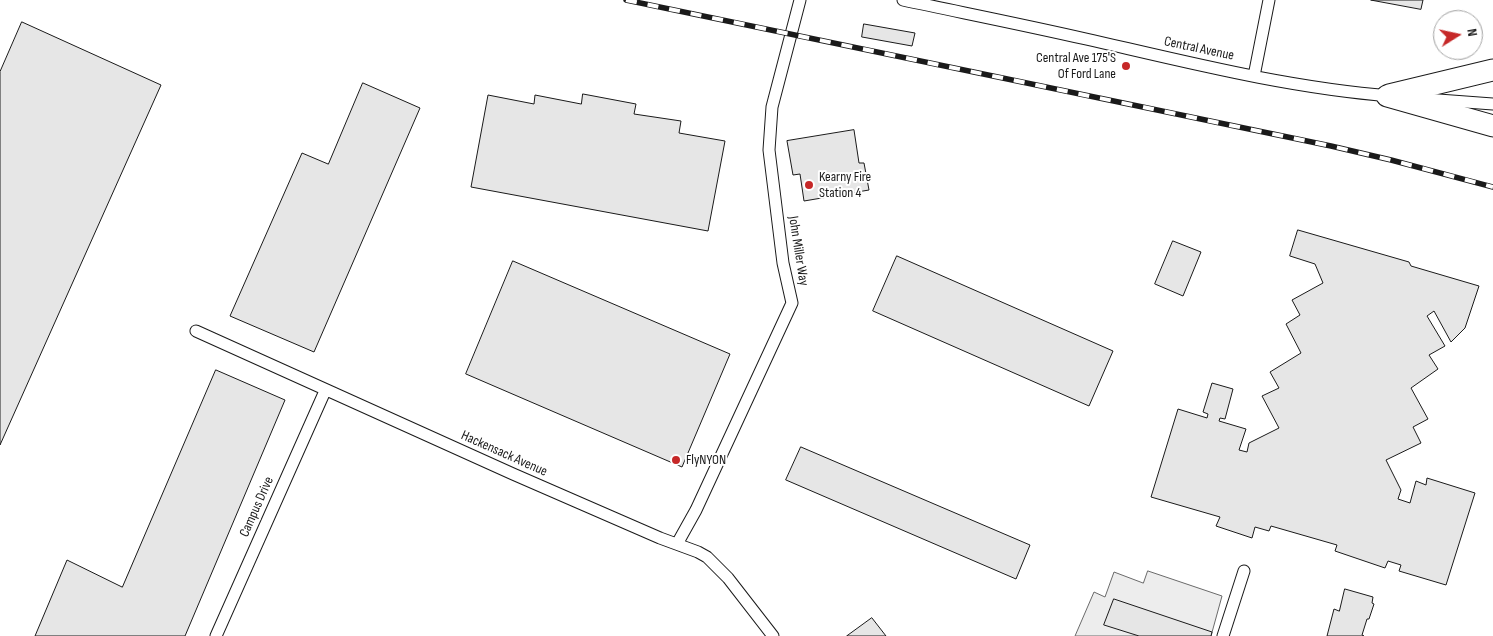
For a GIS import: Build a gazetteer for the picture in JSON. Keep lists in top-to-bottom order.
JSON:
{
  "streets": {
    "street": [
      "Central Avenue",
      "John Miller Way",
      "Hackensack Avenue",
      "Campus Drive"
    ]
  },
  "crossings": [
    ["John Miller Way", "Hackensack Avenue"],
    ["Hackensack Avenue", "Campus Drive"]
  ],
  "places": ["Central Ave 175'S Of Ford Lane", "Kearny Fire Station 4", "FlyNYON"],
  "north": "right"
}
